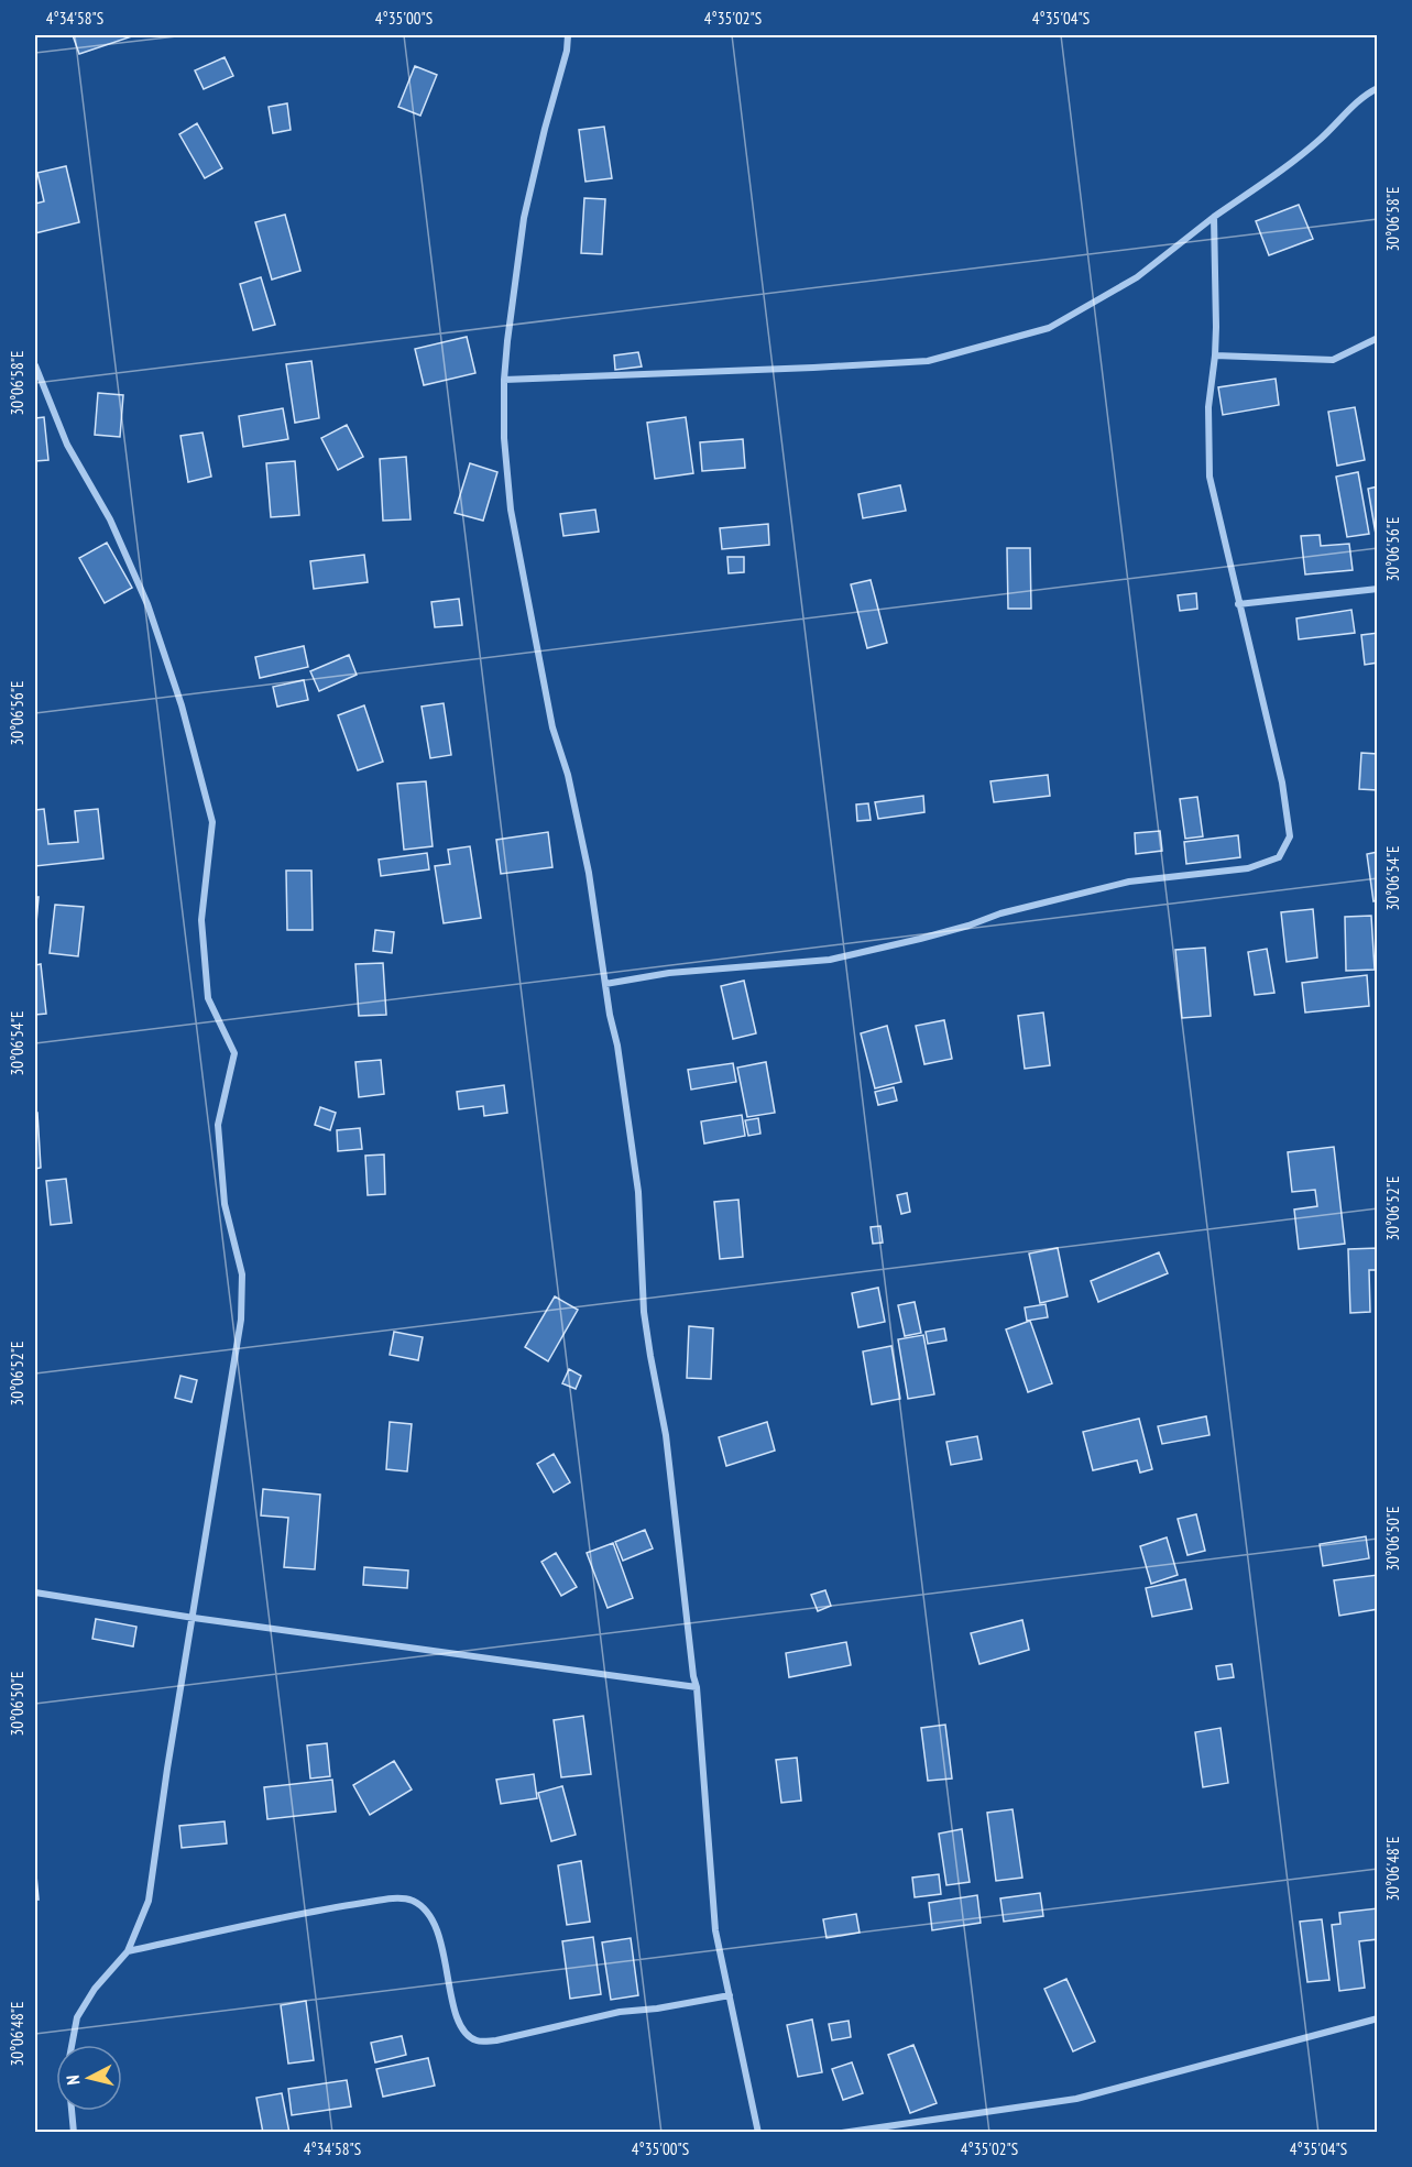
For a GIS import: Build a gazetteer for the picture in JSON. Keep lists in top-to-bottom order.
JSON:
{
  "north": "left",
  "coordinates": [
    "4°34'58\"S",
    "4°35'00\"S",
    "4°35'02\"S",
    "4°35'04\"S",
    "30°06'58\"E",
    "30°06'56\"E",
    "30°06'54\"E",
    "30°06'52\"E",
    "30°06'50\"E",
    "30°06'48\"E"
  ]
}
